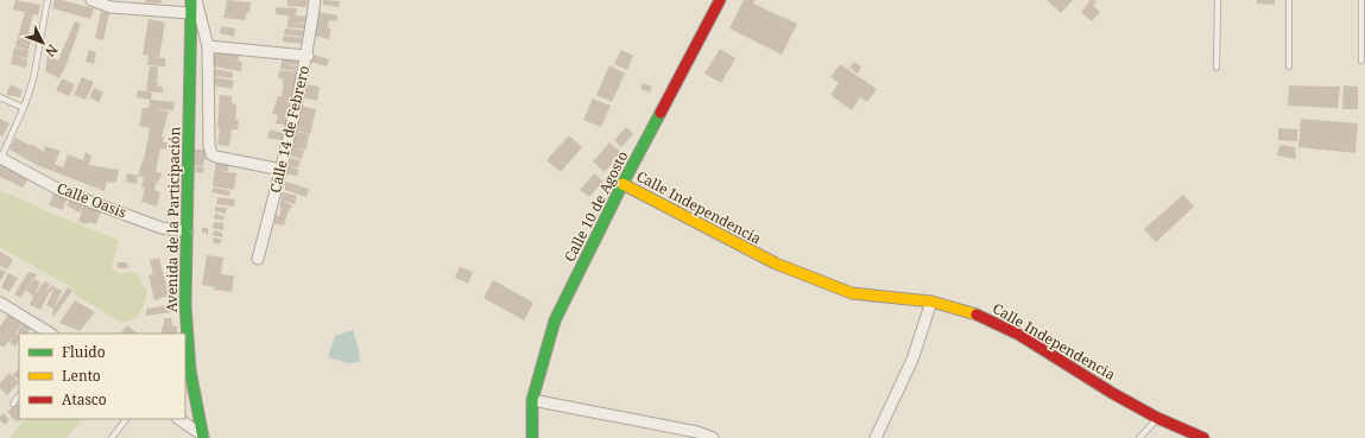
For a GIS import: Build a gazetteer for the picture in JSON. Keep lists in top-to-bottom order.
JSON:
{
  "streets": {
    "street": [
      "Calle 14 de Febrero",
      "Calle Oasis",
      "Calle 10 de Agosto",
      "Calle Independencia",
      "Avenida de la Participación"
    ]
  },
  "crossings": [
    ["Calle Oasis", "Avenida de la Participación"],
    ["Calle 10 de Agosto", "Calle Independencia"]
  ],
  "legend": ["Fluido", "Lento", "Atasco"],
  "north": "bottom right"
}
